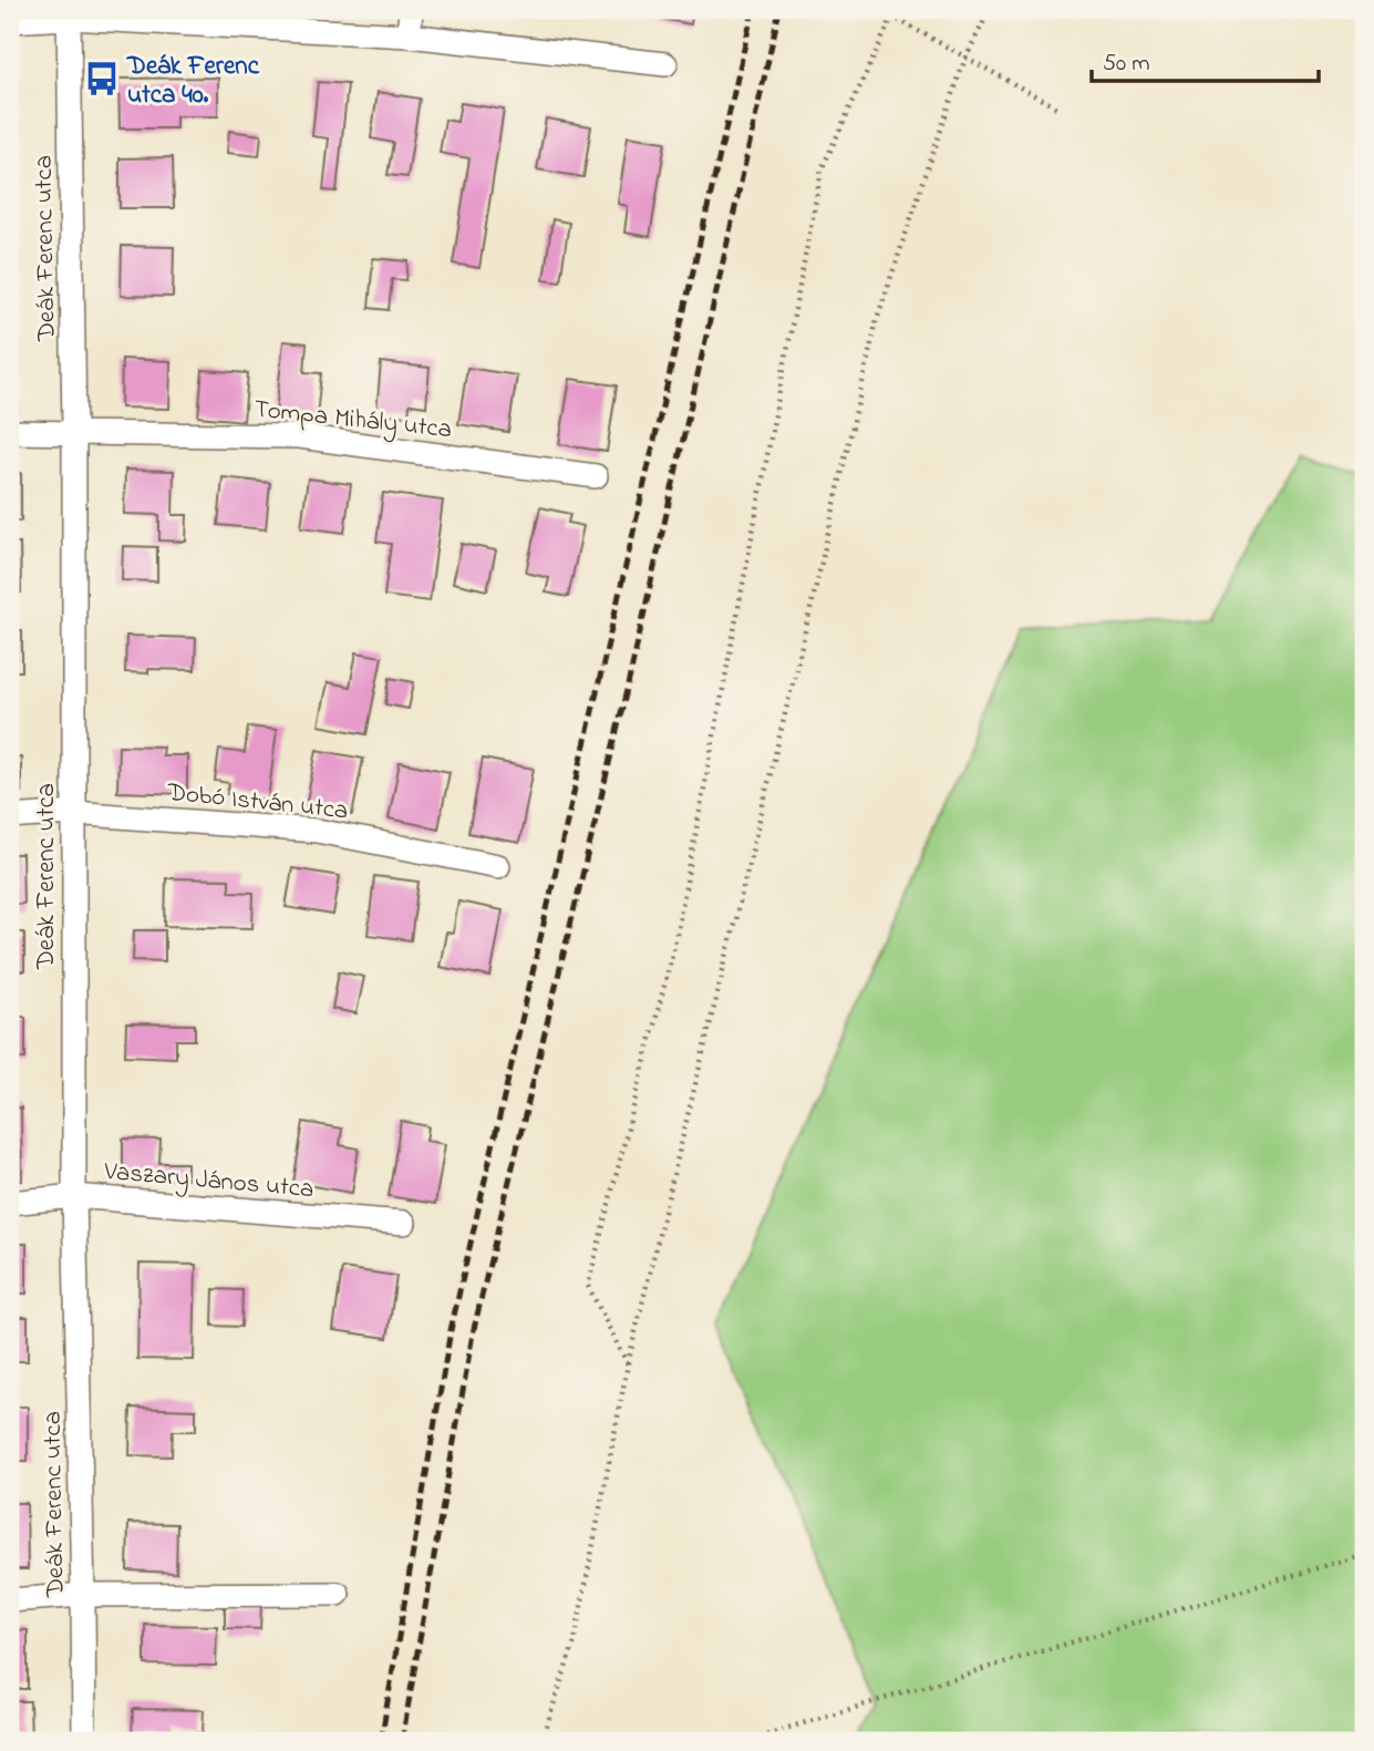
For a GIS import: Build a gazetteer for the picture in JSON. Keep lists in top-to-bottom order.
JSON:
{
  "streets": {
    "street": [
      "Deák Ferenc utca",
      "Tompa Mihály utca",
      "Dobó István utca",
      "Vaszary János utca"
    ]
  },
  "crossings": [
    ["Deák Ferenc utca", "Tompa Mihály utca"],
    ["Deák Ferenc utca", "Dobó István utca"],
    ["Deák Ferenc utca", "Vaszary János utca"]
  ],
  "places": {
    "bus stop": ["Deák Ferenc utca 40."]
  },
  "scale_bar": "50 m"
}
